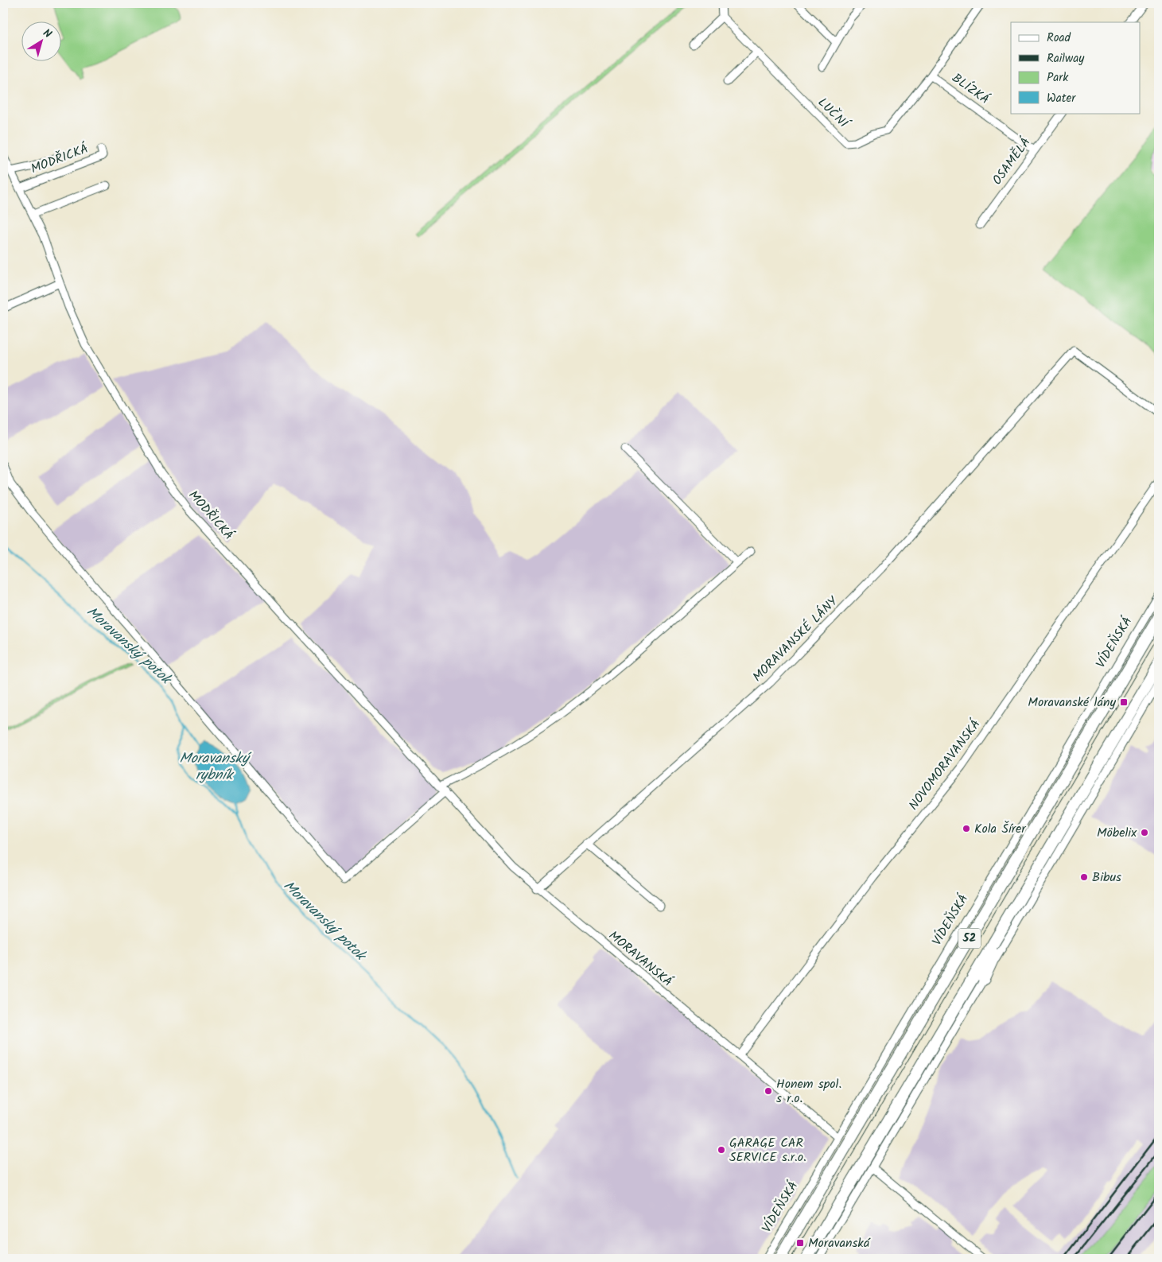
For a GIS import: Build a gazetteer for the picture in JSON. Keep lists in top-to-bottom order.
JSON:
{
  "streets": {
    "highway": ["VÍDEŇSKÁ", "52"],
    "street": [
      "BLÍZKÁ",
      "LUČNÍ",
      "MODŘICKÁ",
      "OSAMĚLÁ",
      "MORAVANSKÉ LÁNY",
      "NOVOMORAVANSKÁ",
      "MORAVANSKÁ"
    ]
  },
  "crossings": [
    ["BLÍZKÁ", "LUČNÍ"],
    ["BLÍZKÁ", "OSAMĚLÁ"],
    ["MODŘICKÁ", "MORAVANSKÁ"],
    ["MORAVANSKÉ LÁNY", "MORAVANSKÁ"],
    ["VÍDEŇSKÁ", "MORAVANSKÁ"],
    ["NOVOMORAVANSKÁ", "MORAVANSKÁ"]
  ],
  "water": ["Moravanský potok", "Moravanský rybník"],
  "places": {
    "transit": ["Moravanské lány", "Moravanská"],
    "other": [
      "Kola Šírer",
      "Möbelix",
      "Bibus",
      "Honem spol. s r.o.",
      "GARAGE CAR SERVICE s.r.o."
    ]
  },
  "legend": [
    "Road",
    "Railway",
    "Park",
    "Water"
  ],
  "north": "top right"
}
